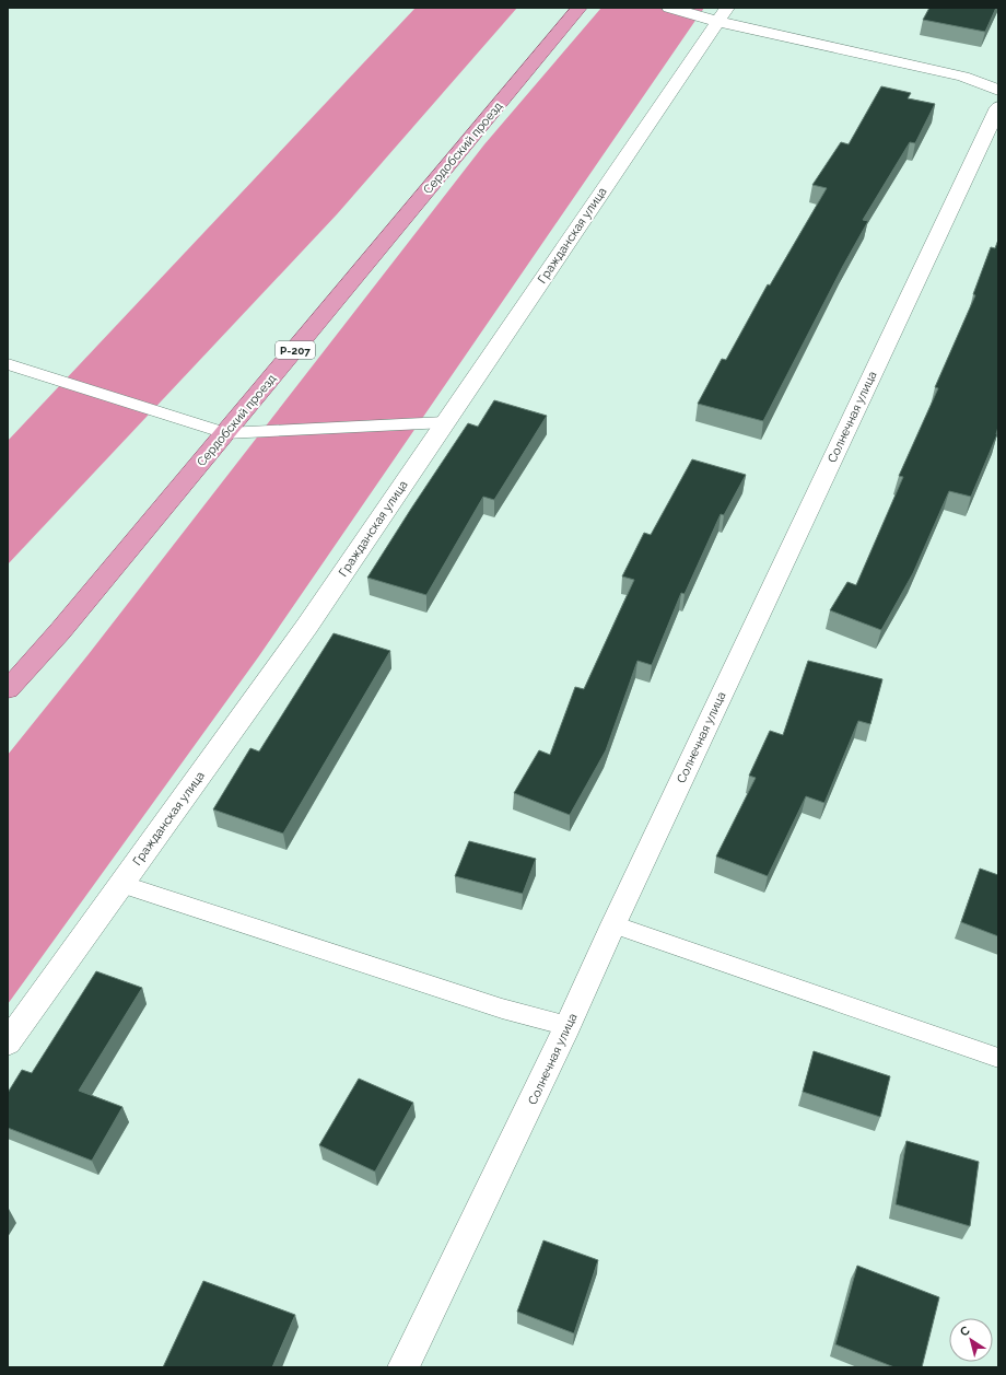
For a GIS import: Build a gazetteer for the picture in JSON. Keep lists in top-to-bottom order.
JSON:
{
  "streets": {
    "main road": ["Сердобский проезд", "Р-207"],
    "street": ["Гражданская улица", "Солнечная улица"]
  },
  "north": "top left"
}
